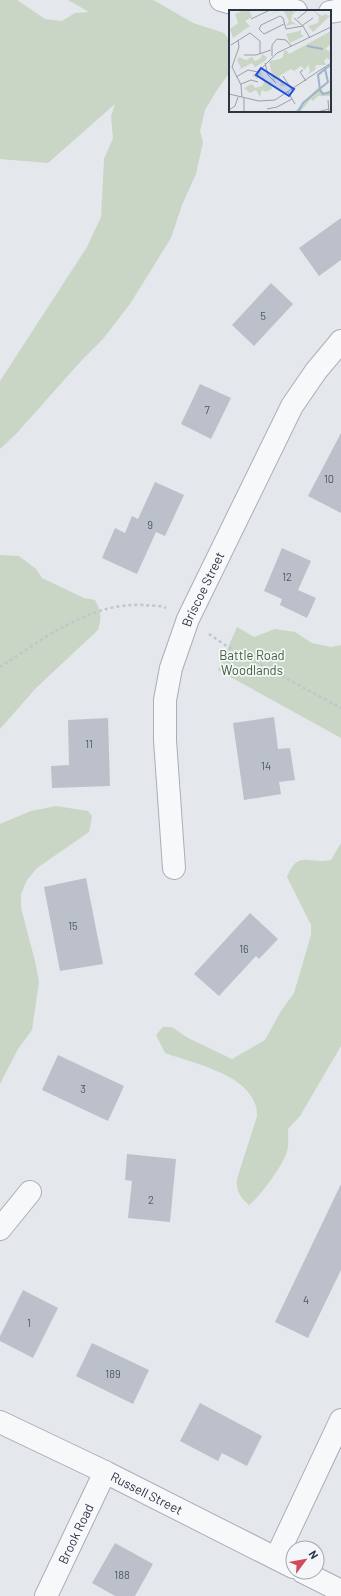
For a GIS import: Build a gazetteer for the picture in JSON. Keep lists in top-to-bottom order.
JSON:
{
  "streets": {
    "street": ["Briscoe Street", "Russell Street", "Brook Road"]
  },
  "crossings": [
    ["Russell Street", "Brook Road"]
  ],
  "parks": ["Battle Road Woodlands"],
  "house_numbers": [
    "5",
    "7",
    "10",
    "9",
    "12",
    "11",
    "14",
    "15",
    "16",
    "3",
    "2",
    "4",
    "1",
    "189",
    "188"
  ],
  "north": "top right"
}
